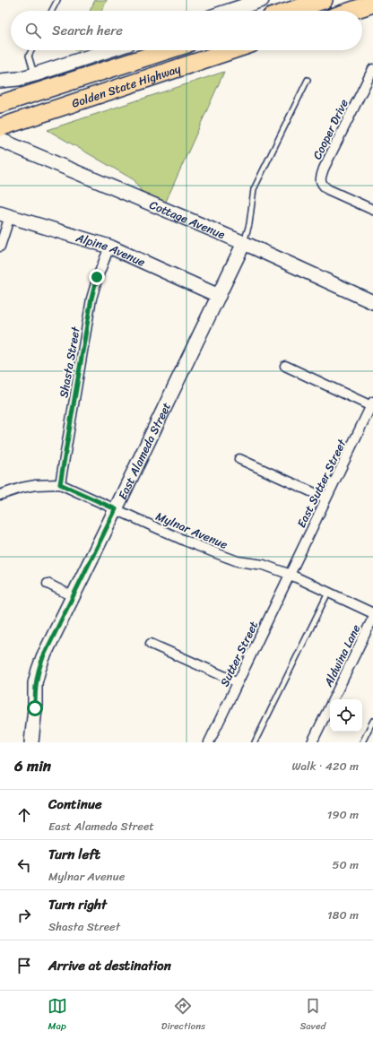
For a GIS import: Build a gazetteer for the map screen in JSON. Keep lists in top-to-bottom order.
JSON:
{
  "streets": {
    "highway": ["Golden State Highway"],
    "street": [
      "Cooper Drive",
      "Cottage Avenue",
      "Alpine Avenue",
      "Shasta Street",
      "East Alameda Street",
      "East Sutter Street",
      "Mylnar Avenue",
      "Sutter Street",
      "Aldwina Lane"
    ]
  },
  "crossings": [
    ["Golden State Highway", "Cottage Avenue"],
    ["Cottage Avenue", "East Alameda Street"],
    ["Alpine Avenue", "Shasta Street"],
    ["Alpine Avenue", "East Alameda Street"],
    ["Shasta Street", "Mylnar Avenue"],
    ["East Alameda Street", "Mylnar Avenue"],
    ["East Sutter Street", "Mylnar Avenue"],
    ["East Sutter Street", "Sutter Street"],
    ["Mylnar Avenue", "Sutter Street"]
  ],
  "page": {
    "search": "Search here",
    "heading": ["6 min", "Walk · 420 m"],
    "list": [
      ["Continue", "East Alameda Street", "190 m"],
      ["Turn left", "Mylnar Avenue", "50 m"],
      ["Turn right", "Shasta Street", "180 m"],
      "Arrive at destination"
    ],
    "nav": ["Map", "Directions", "Saved"]
  }
}
